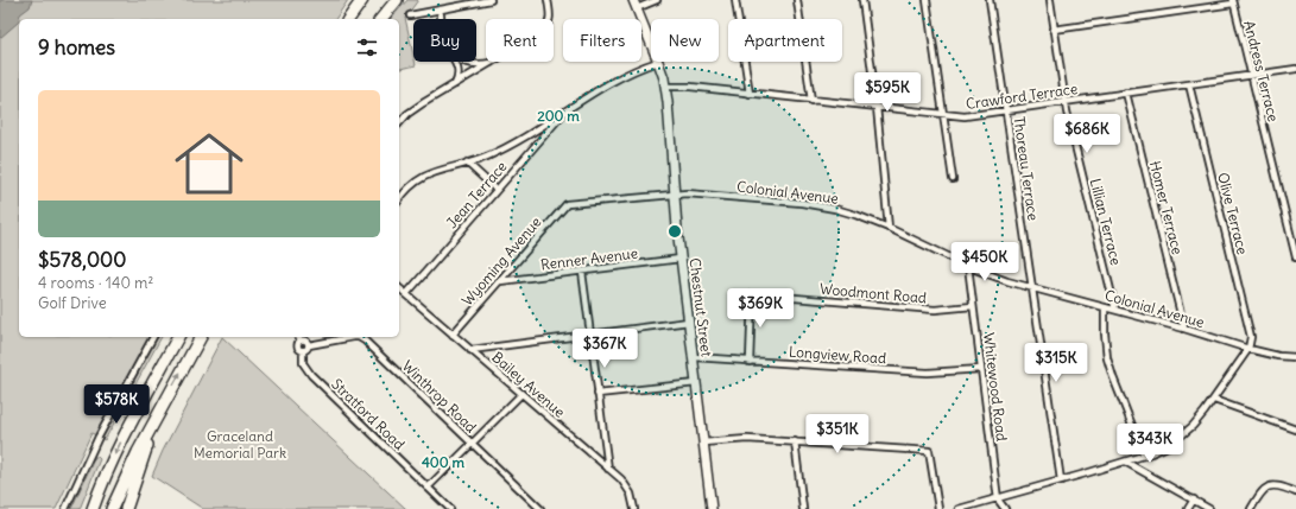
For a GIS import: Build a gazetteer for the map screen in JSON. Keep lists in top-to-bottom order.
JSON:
{
  "streets": {
    "main road": ["Chestnut Street"],
    "street": [
      "Andress Terrace",
      "Crawford Terrace",
      "Thoreau Terrace",
      "Colonial Avenue",
      "Jean Terrace",
      "Homer Terrace",
      "Olive Terrace",
      "Lillian Terrace",
      "Renner Avenue",
      "Wyoming Avenue",
      "Woodmont Road",
      "Longview Road",
      "Bailey Avenue",
      "Whitewood Road",
      "Winthrop Road",
      "Stratford Road"
    ]
  },
  "crossings": [
    ["Andress Terrace", "Crawford Terrace"],
    ["Crawford Terrace", "Thoreau Terrace"],
    ["Crawford Terrace", "Homer Terrace"],
    ["Crawford Terrace", "Olive Terrace"],
    ["Crawford Terrace", "Lillian Terrace"],
    ["Crawford Terrace", "Chestnut Street"],
    ["Thoreau Terrace", "Colonial Avenue"],
    ["Colonial Avenue", "Homer Terrace"],
    ["Colonial Avenue", "Olive Terrace"],
    ["Colonial Avenue", "Lillian Terrace"],
    ["Colonial Avenue", "Wyoming Avenue"],
    ["Colonial Avenue", "Chestnut Street"],
    ["Colonial Avenue", "Whitewood Road"],
    ["Jean Terrace", "Bailey Avenue"],
    ["Renner Avenue", "Wyoming Avenue"],
    ["Renner Avenue", "Chestnut Street"],
    ["Wyoming Avenue", "Bailey Avenue"],
    ["Woodmont Road", "Longview Road"],
    ["Woodmont Road", "Whitewood Road"],
    ["Chestnut Street", "Longview Road"],
    ["Longview Road", "Whitewood Road"],
    ["Winthrop Road", "Stratford Road"]
  ],
  "parks": ["Graceland Memorial Park"],
  "page": {
    "chip": [
      "Buy",
      "Rent",
      "Filters",
      "New",
      "Apartment"
    ],
    "heading": "9 homes",
    "price": [
      "$595K",
      "$686K",
      "$450K",
      "$369K",
      "$367K",
      "$315K",
      "$578K",
      "$351K",
      "$343K"
    ],
    "list": [
      {
        "name": "$578,000",
        "note": "4 rooms · 140 m² · Golf Drive"
      }
    ]
  },
  "rings": ["200 m", "400 m"]
}
